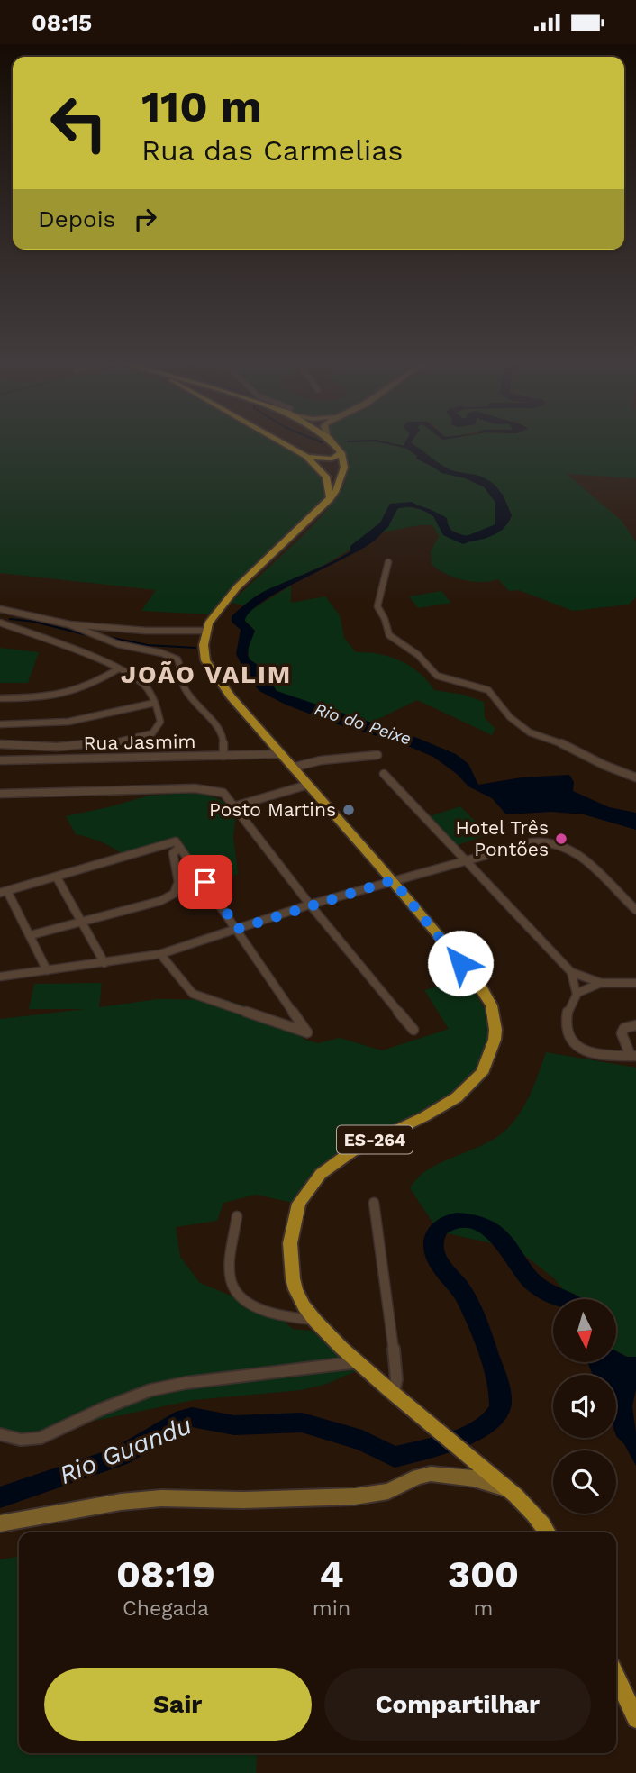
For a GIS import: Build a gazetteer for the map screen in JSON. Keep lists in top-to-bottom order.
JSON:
{
  "streets": {
    "main road": ["ES-264"],
    "street": ["Rua Jasmim"]
  },
  "crossings": [
    ["Rua Jasmim", "ES-264"]
  ],
  "districts": ["JOÃO VALIM"],
  "water": ["Rio do Peixe", "Rio Guandu"],
  "places": ["Posto Martins", "Hotel Três Pontões"],
  "north": "bottom",
  "page": {
    "status": "08:15",
    "turn": ["110 m", "Rua das Carmelias"],
    "then": "Depois",
    "eta": [
      "08:19",
      "Chegada",
      "4",
      "min",
      "300",
      "m"
    ],
    "buttons": ["Sair", "Compartilhar"]
  }
}
